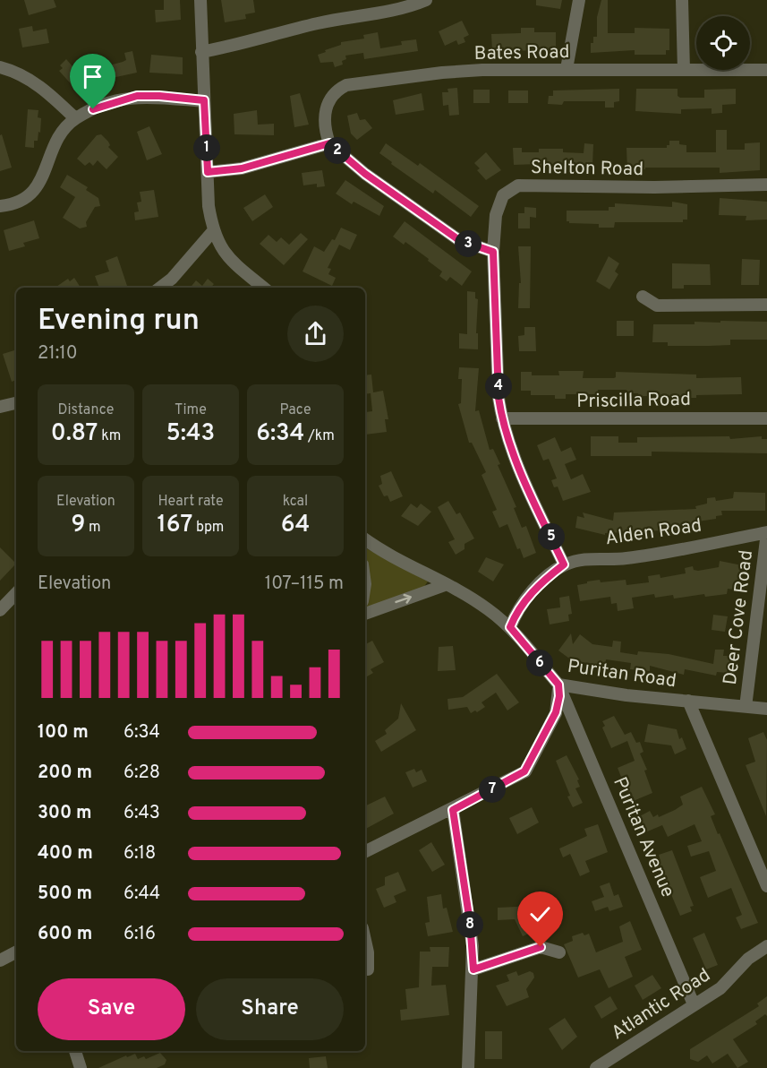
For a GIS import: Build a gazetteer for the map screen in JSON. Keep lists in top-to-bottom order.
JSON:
{
  "streets": {
    "street": [
      "Bates Road",
      "Shelton Road",
      "Priscilla Road",
      "Alden Road",
      "Deer Cove Road",
      "Puritan Road",
      "Puritan Avenue",
      "Atlantic Road"
    ]
  },
  "crossings": [
    ["Shelton Road", "Priscilla Road"],
    ["Shelton Road", "Alden Road"],
    ["Alden Road", "Deer Cove Road"],
    ["Alden Road", "Puritan Road"],
    ["Deer Cove Road", "Puritan Road"],
    ["Puritan Road", "Puritan Avenue"],
    ["Puritan Avenue", "Atlantic Road"]
  ],
  "page": {
    "pins": [
      "1",
      "2",
      "3",
      "4",
      "5",
      "6",
      "7",
      "8"
    ],
    "heading": ["Evening run", "21:10"],
    "stats": [
      ["Distance", "0.87 km"],
      ["Time", "5:43"],
      ["Pace", "6:34 /km"],
      ["Elevation", "9 m"],
      ["Heart rate", "167 bpm"],
      ["kcal", "64"]
    ],
    "chart": ["Elevation", "107–115 m"],
    "list": [
      {
        "name": "100 m",
        "note": "6:34"
      },
      {
        "name": "200 m",
        "note": "6:28"
      },
      {
        "name": "300 m",
        "note": "6:43"
      },
      {
        "name": "400 m",
        "note": "6:18"
      },
      {
        "name": "500 m",
        "note": "6:44"
      },
      {
        "name": "600 m",
        "note": "6:16"
      }
    ],
    "buttons": ["Save", "Share"]
  }
}
